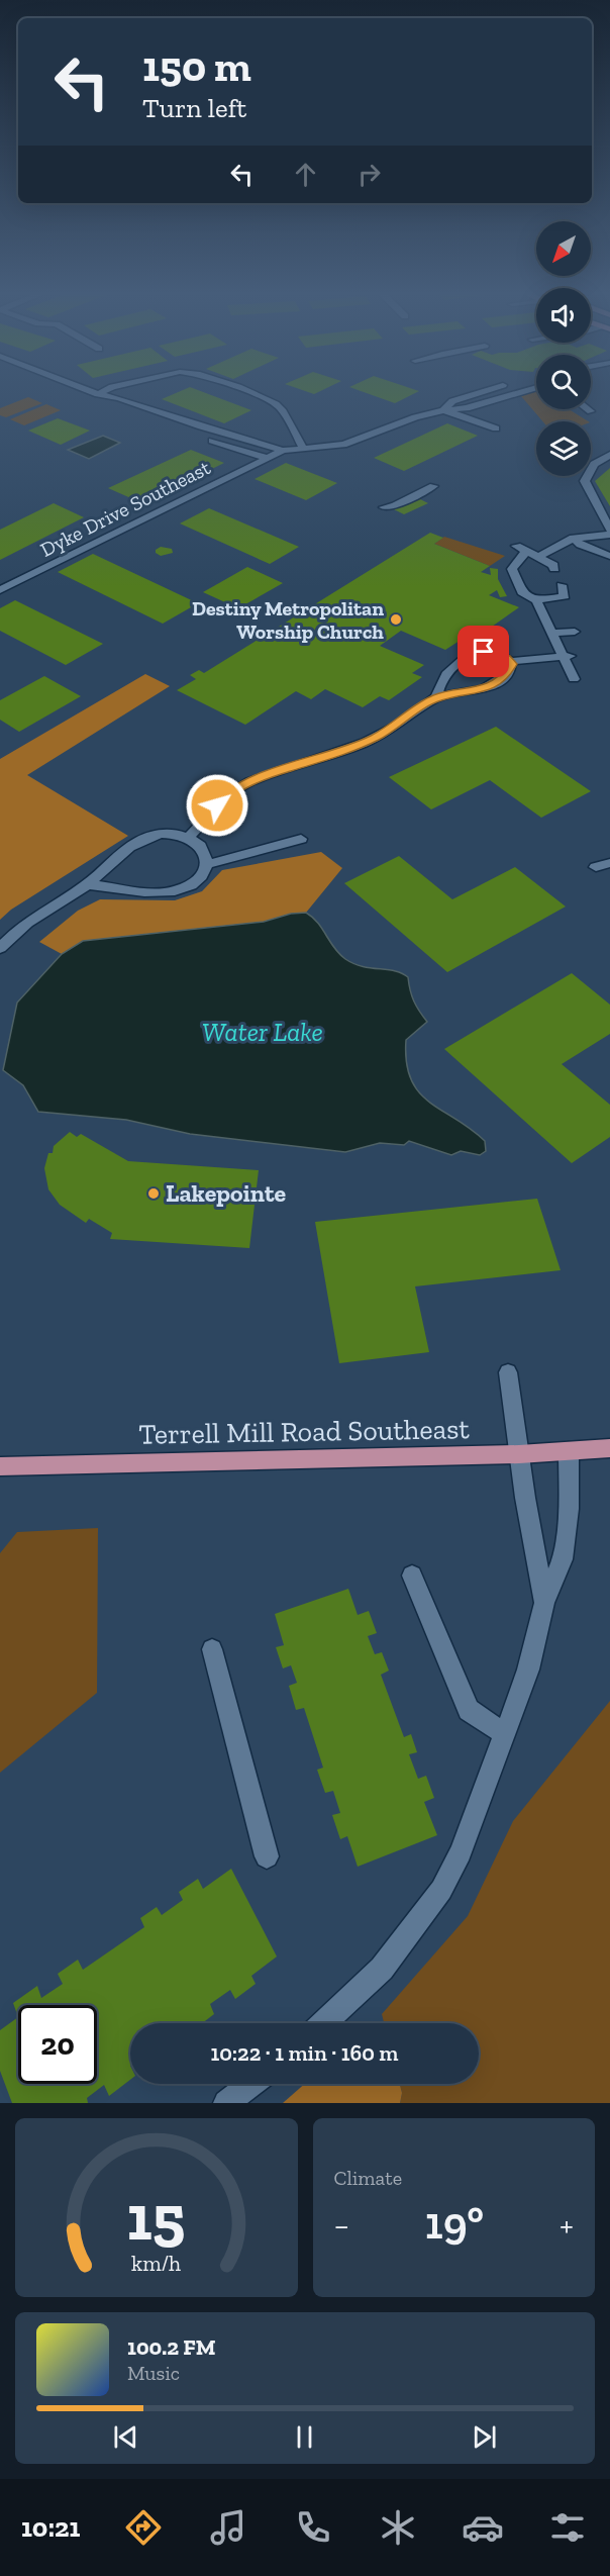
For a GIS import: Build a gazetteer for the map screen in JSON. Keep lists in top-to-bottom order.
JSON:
{
  "streets": {
    "main road": ["Terrell Mill Road Southeast"],
    "street": ["Dyke Drive Southeast"]
  },
  "water": ["Water Lake"],
  "places": ["Destiny Metropolitan Worship Church", "Lakepointe"],
  "north": "bottom left",
  "page": {
    "turn": ["150 m", "Turn left"],
    "limit": "20",
    "trip": "10:22 · 1 min · 160 m",
    "tile": "Climate",
    "heat": ["−", "19°", "+"],
    "song": ["100.2 FM", "Music"],
    "tabs": "10:21",
    "gauge": ["15", "km/h"]
  }
}
